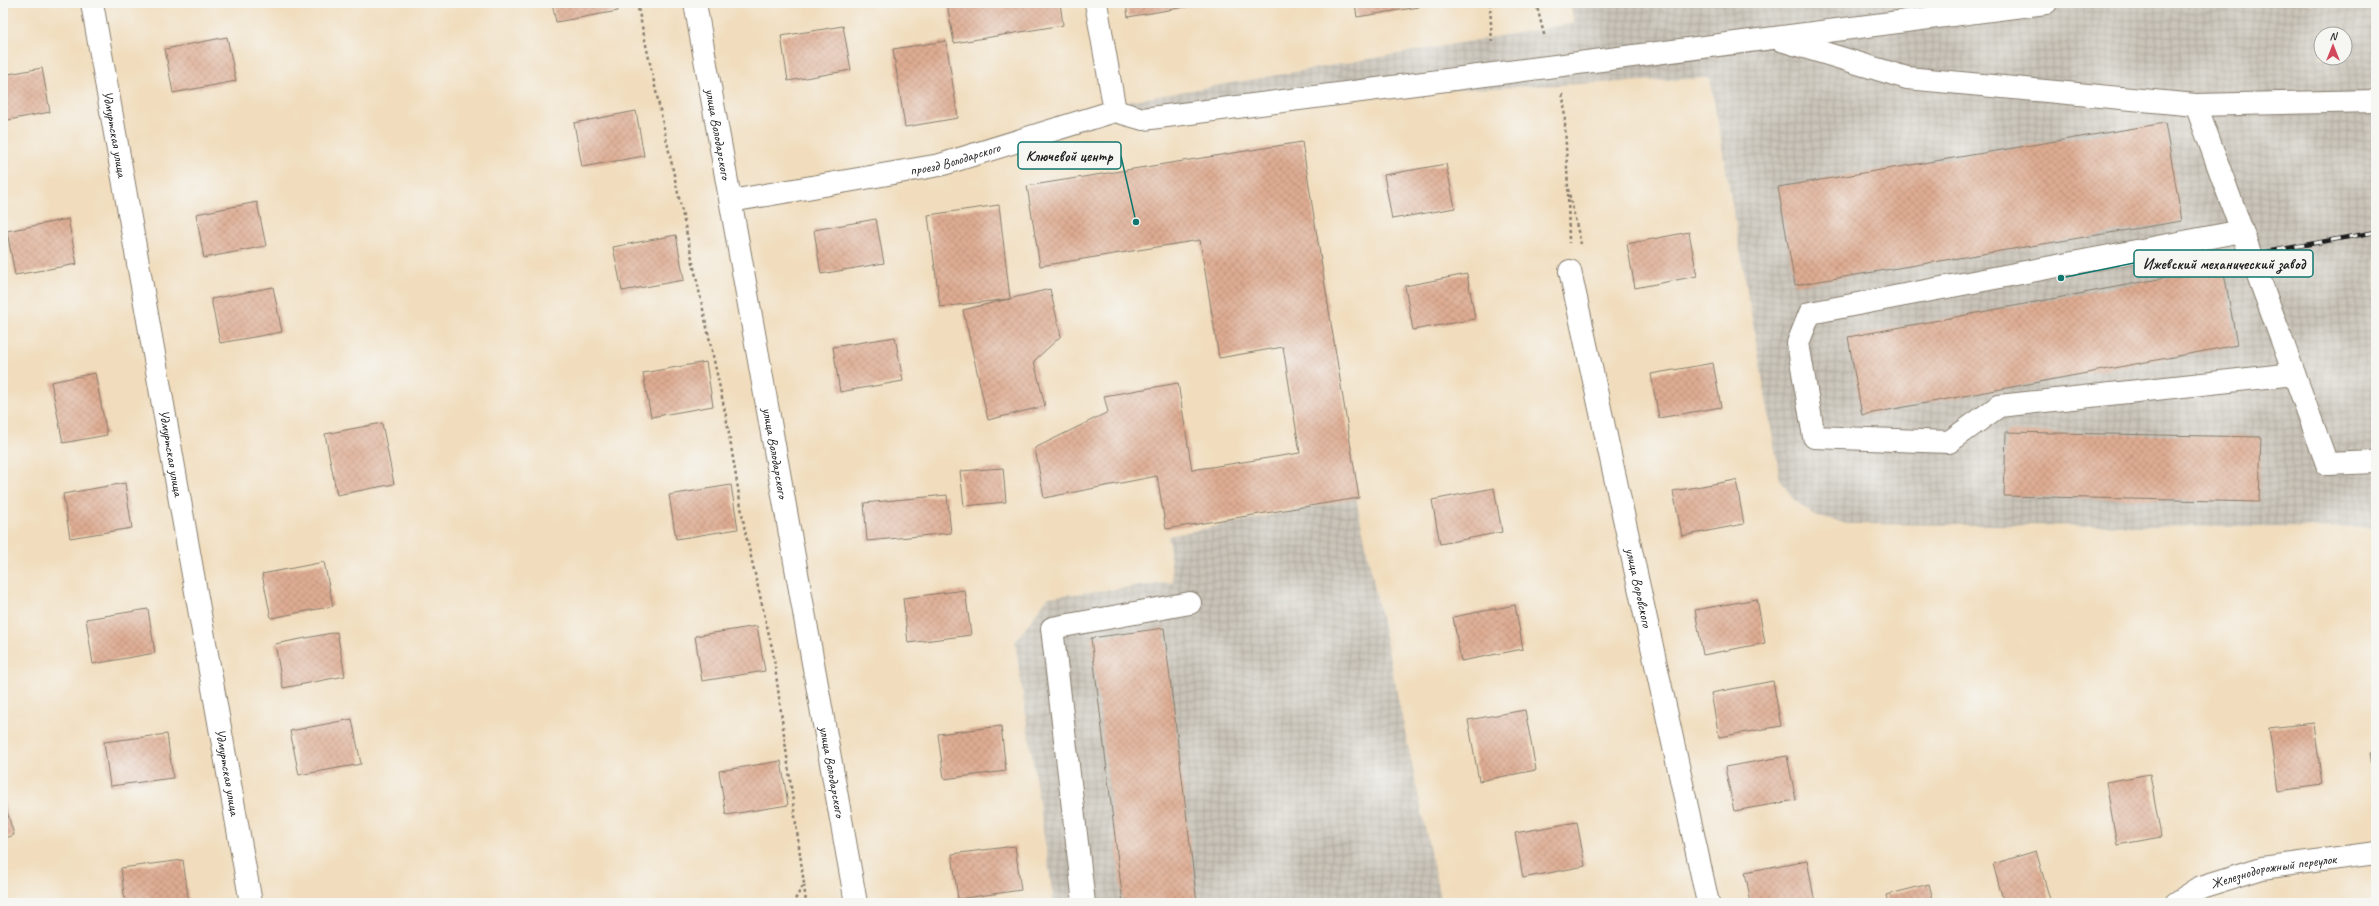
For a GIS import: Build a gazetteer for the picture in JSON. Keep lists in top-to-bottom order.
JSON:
{
  "streets": {
    "street": [
      "Удмуртская улица",
      "улица Володарского",
      "проезд Володарского",
      "улица Воровского",
      "Железнодорожный переулок"
    ]
  },
  "crossings": [
    ["улица Володарского", "проезд Володарского"]
  ],
  "places": ["Ключевой центр", "Ижевский механический завод"],
  "north": "top"
}
